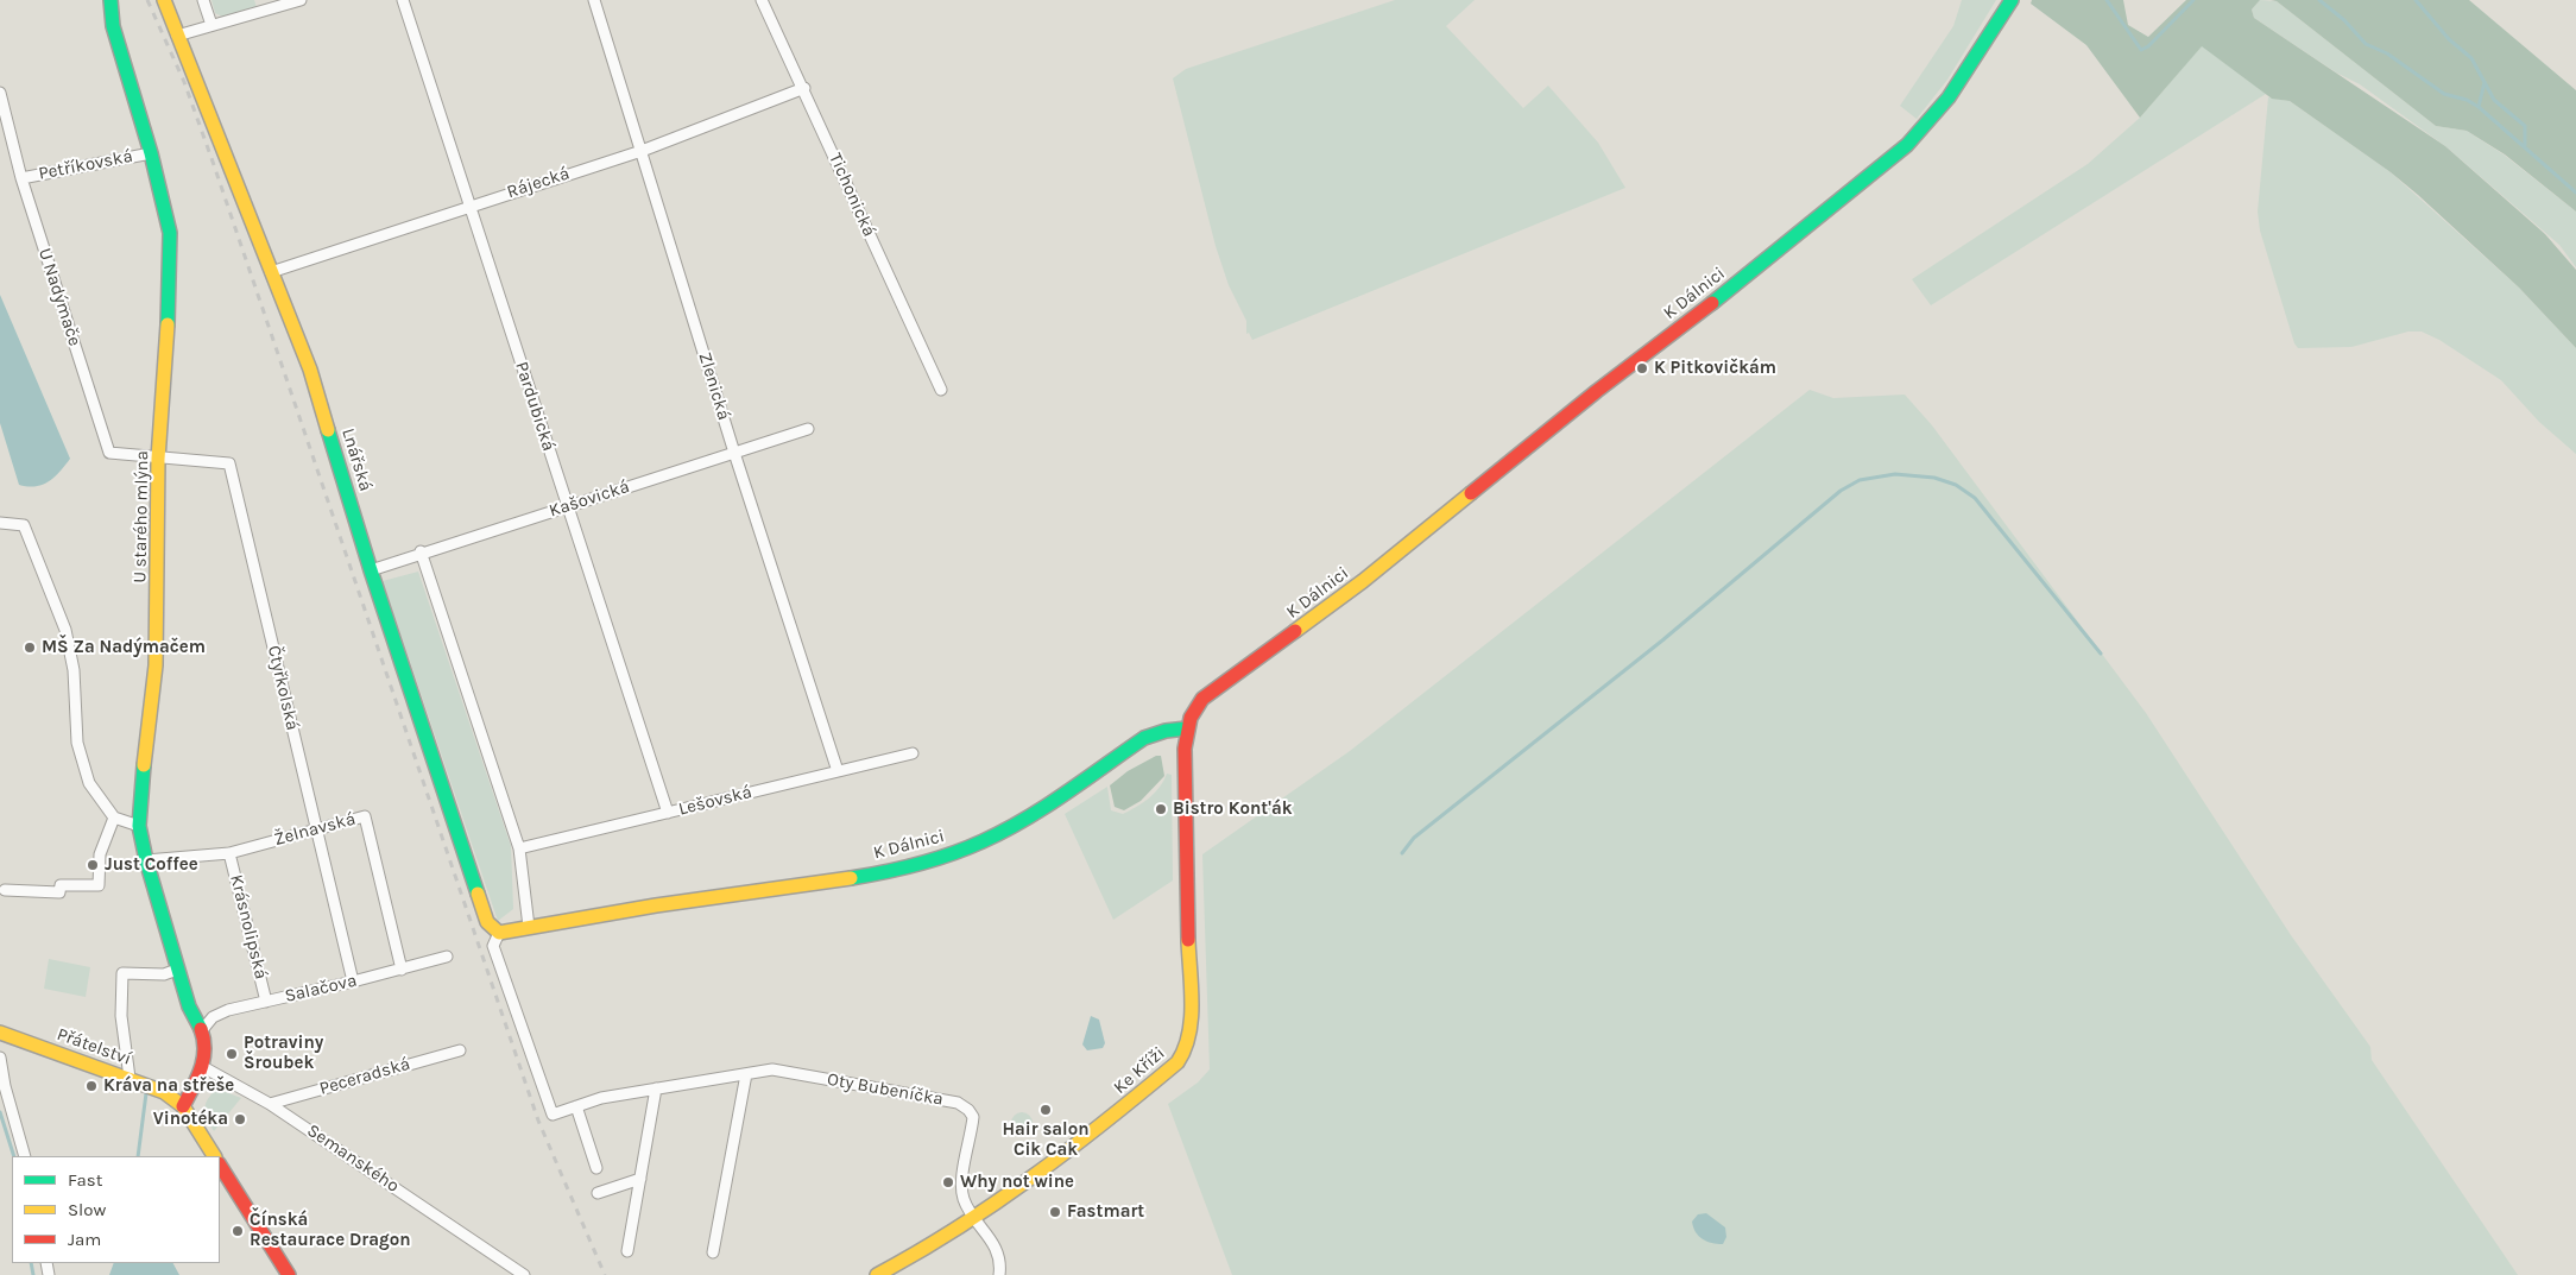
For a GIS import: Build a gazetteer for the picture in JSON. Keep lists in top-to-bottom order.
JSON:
{
  "streets": {
    "street": [
      "Petříkovská",
      "Rájecká",
      "Tichonická",
      "K Dálnici",
      "U Nadýmače",
      "Zlenická",
      "Pardubická",
      "Lnářská",
      "Kašovická",
      "U starého mlýna",
      "Čtyřkolská",
      "Lešovská",
      "Želnavská",
      "Krásnolipská",
      "Salačova",
      "Přátelství",
      "Ke Kříži",
      "Peceradská",
      "Oty Bubeníčka",
      "Semanského"
    ]
  },
  "crossings": [
    ["Petříkovská", "U Nadýmače"],
    ["Petříkovská", "U starého mlýna"],
    ["Rájecká", "Tichonická"],
    ["Rájecká", "Zlenická"],
    ["Rájecká", "Pardubická"],
    ["Rájecká", "Lnářská"],
    ["K Dálnici", "Lnářská"],
    ["K Dálnici", "Ke Kříži"],
    ["K Dálnici", "Oty Bubeníčka"],
    ["U Nadýmače", "U starého mlýna"],
    ["U Nadýmače", "Čtyřkolská"],
    ["Zlenická", "Kašovická"],
    ["Zlenická", "Lešovská"],
    ["Pardubická", "Kašovická"],
    ["Pardubická", "Lešovská"],
    ["Lnářská", "Kašovická"],
    ["Lnářská", "Oty Bubeníčka"],
    ["U starého mlýna", "Čtyřkolská"],
    ["U starého mlýna", "Želnavská"],
    ["U starého mlýna", "Salačova"],
    ["Čtyřkolská", "Želnavská"],
    ["Čtyřkolská", "Salačova"],
    ["Želnavská", "Krásnolipská"],
    ["Želnavská", "Salačova"],
    ["Krásnolipská", "Salačova"],
    ["Ke Kříži", "Oty Bubeníčka"],
    ["Peceradská", "Semanského"]
  ],
  "places": [
    "K Pitkovičkám",
    "MŠ Za Nadýmačem",
    "Bistro Kont'ák",
    "Just Coffee",
    "Potraviny Šroubek",
    "Kráva na střeše",
    "Hair salon Cik Cak",
    "Vinotéka",
    "Why not wine",
    "Fastmart",
    "Čínská Restaurace Dragon"
  ],
  "legend": ["Fast", "Slow", "Jam"]
}
